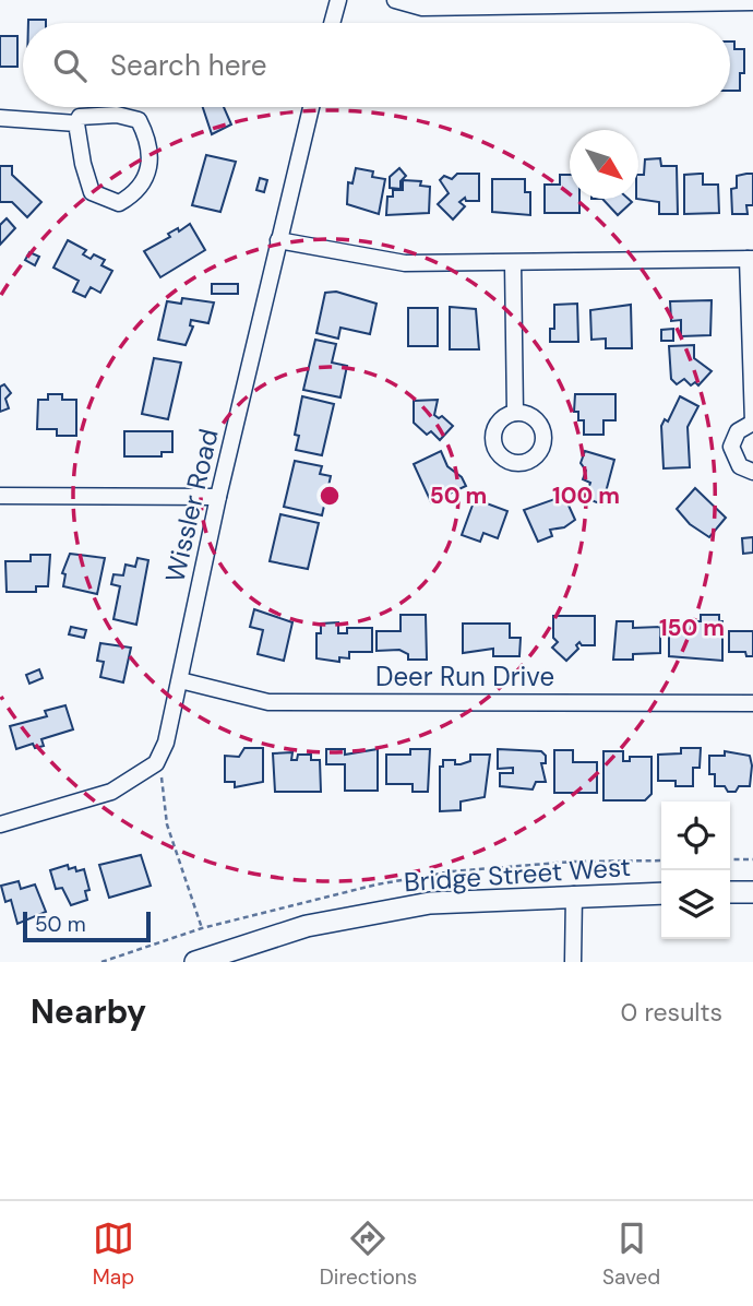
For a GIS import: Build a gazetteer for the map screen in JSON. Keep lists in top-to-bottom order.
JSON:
{
  "streets": {
    "main road": ["Bridge Street West"],
    "street": ["Wissler Road", "Deer Run Drive"]
  },
  "crossings": [
    ["Wissler Road", "Deer Run Drive"]
  ],
  "scale_bar": "50 m",
  "north": "bottom right",
  "page": {
    "search": "Search here",
    "scale": "50 m",
    "heading": ["Nearby", "0 results"],
    "nav": ["Map", "Directions", "Saved"]
  },
  "rings": ["50 m", "100 m", "150 m"]
}
